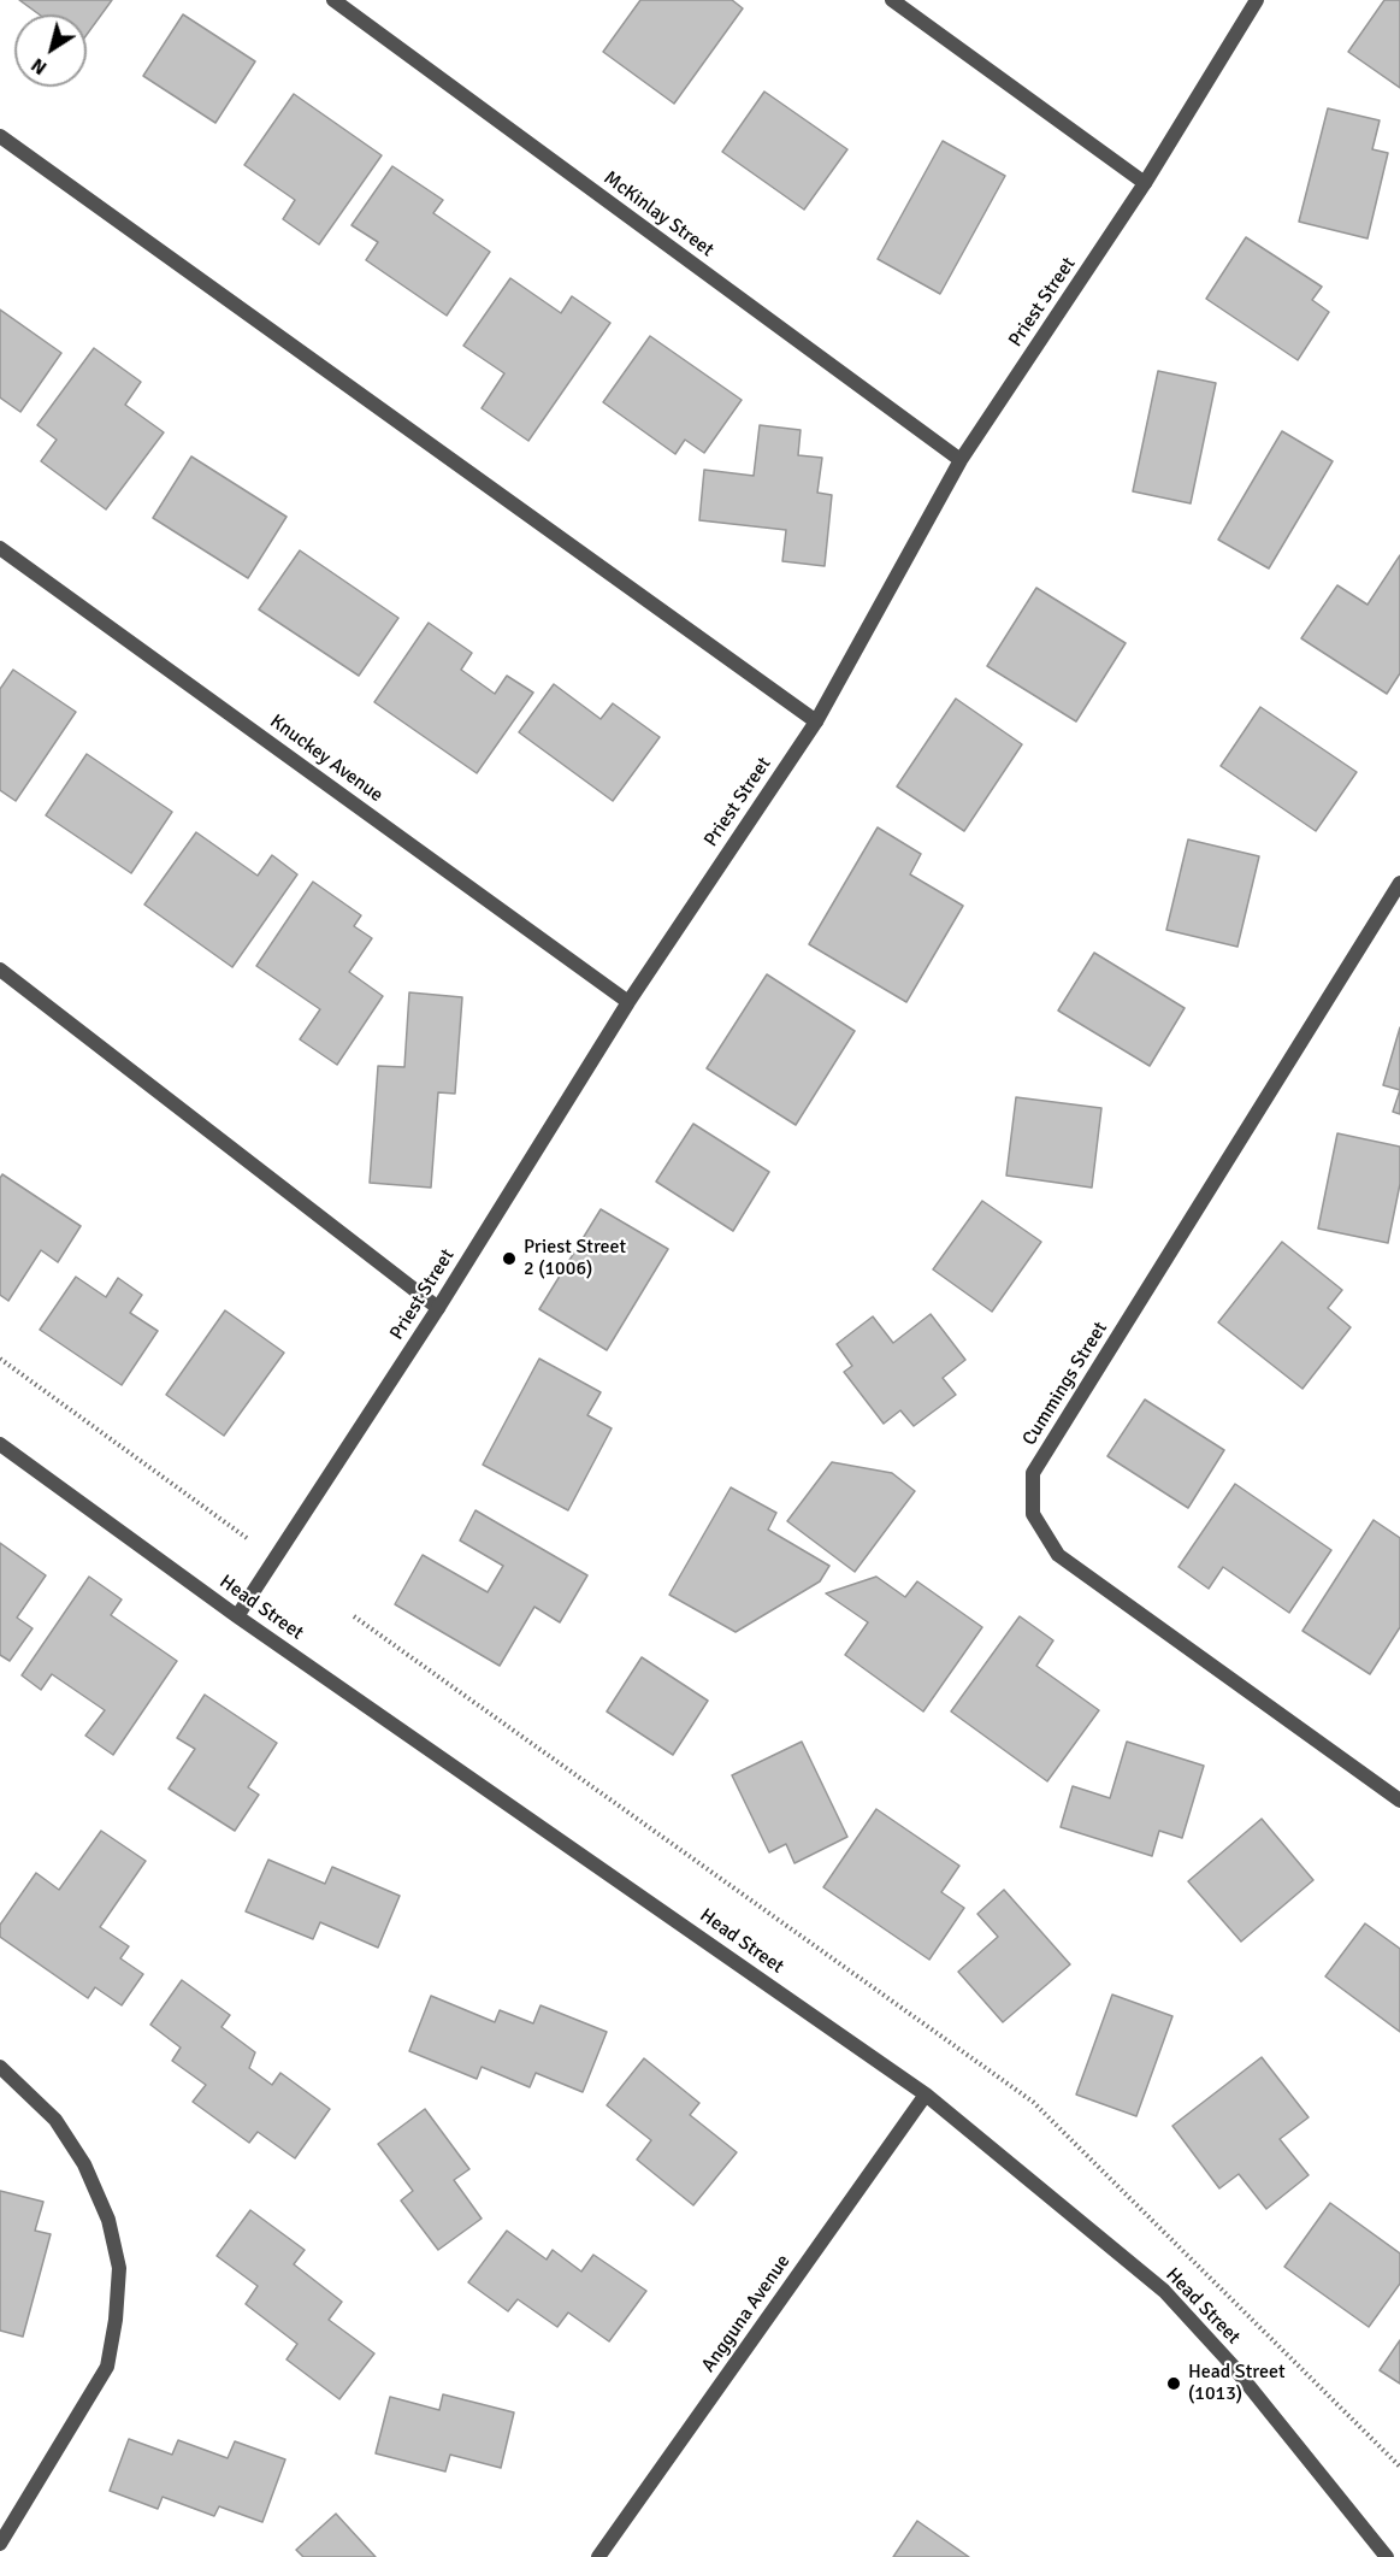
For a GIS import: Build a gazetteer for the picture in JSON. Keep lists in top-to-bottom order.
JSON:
{
  "streets": {
    "street": [
      "McKinlay Street",
      "Priest Street",
      "Knuckey Avenue",
      "Cummings Street",
      "Head Street",
      "Angguna Avenue"
    ]
  },
  "crossings": [
    ["McKinlay Street", "Priest Street"],
    ["Priest Street", "Knuckey Avenue"],
    ["Priest Street", "Head Street"],
    ["Head Street", "Angguna Avenue"]
  ],
  "places": ["Priest Street 2 (1006)", "Head Street (1013)"],
  "north": "bottom left"
}
